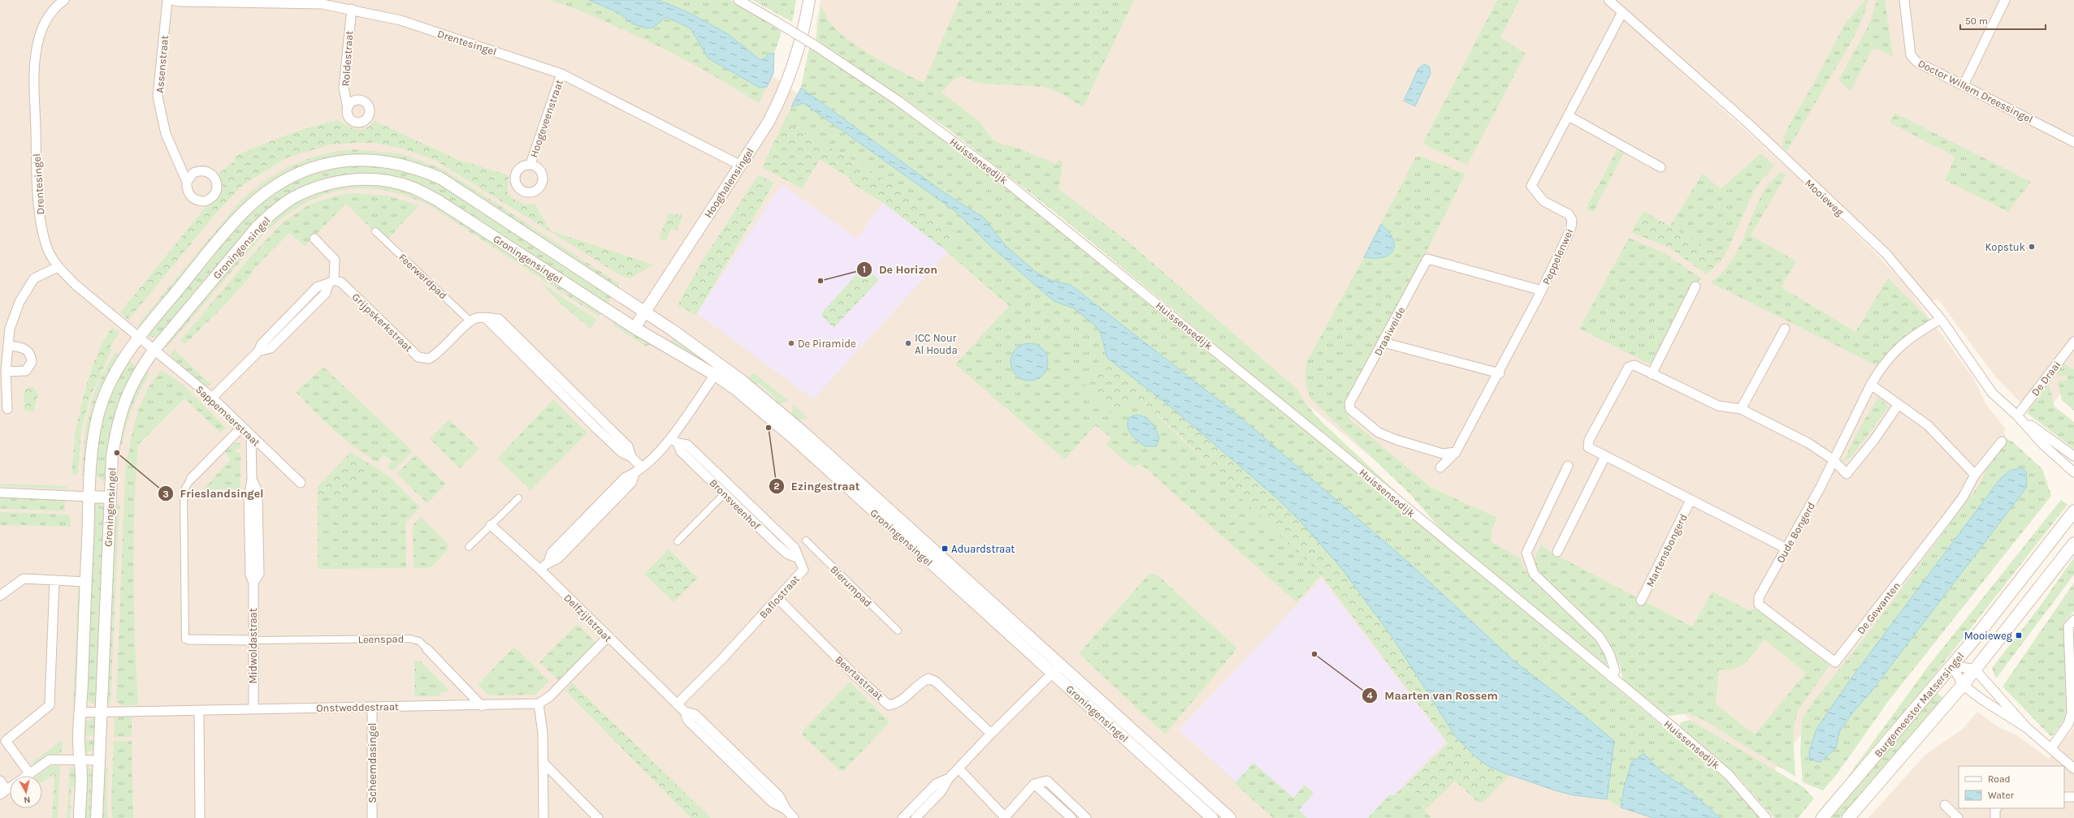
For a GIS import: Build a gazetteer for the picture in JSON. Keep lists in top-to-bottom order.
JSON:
{
  "streets": {
    "main road": ["Burgemeester Matsersingel"],
    "street": [
      "Drentesingel",
      "Roldestraat",
      "Assenstraat",
      "Doctor Willem Dreessingel",
      "Hoogeveenstraat",
      "Huissensedijk",
      "Hooghalensingel",
      "Mooieweg",
      "Groningensingel",
      "Peppelenwei",
      "Feerwerdpad",
      "Grijpskerkstraat",
      "Draaiweide",
      "De Draai",
      "Sappemeerstraat",
      "Bronsveenhof",
      "Oude Bongerd",
      "Martensbongerd",
      "Bierumpad",
      "Baflostraat",
      "De Gewanten",
      "Delfzijlstraat",
      "Leenspad",
      "Midwoldastraat",
      "Beertastraat",
      "Onstweddestraat",
      "Scheemdasingel"
    ]
  },
  "crossings": [
    ["Drentesingel", "Roldestraat"],
    ["Drentesingel", "Hoogeveenstraat"],
    ["Drentesingel", "Hooghalensingel"],
    ["Drentesingel", "Groningensingel"],
    ["Drentesingel", "Sappemeerstraat"],
    ["Hooghalensingel", "Groningensingel"],
    ["Mooieweg", "Peppelenwei"],
    ["Mooieweg", "De Draai"],
    ["Mooieweg", "Oude Bongerd"],
    ["Groningensingel", "Sappemeerstraat"],
    ["Groningensingel", "Onstweddestraat"],
    ["Peppelenwei", "Draaiweide"],
    ["Feerwerdpad", "Grijpskerkstraat"],
    ["Sappemeerstraat", "Midwoldastraat"],
    ["Bronsveenhof", "Baflostraat"],
    ["Oude Bongerd", "De Gewanten"],
    ["Baflostraat", "Delfzijlstraat"],
    ["Baflostraat", "Beertastraat"],
    ["Leenspad", "Midwoldastraat"],
    ["Leenspad", "Onstweddestraat"],
    ["Midwoldastraat", "Onstweddestraat"],
    ["Onstweddestraat", "Scheemdasingel"]
  ],
  "places": {
    "other": [
      "Kopstuk",
      "De Horizon",
      "De Piramide",
      "ICC Nour Al Houda",
      "Ezingestraat",
      "Frieslandsingel",
      "Maarten van Rossem"
    ],
    "transit": ["Aduardstraat", "Mooieweg"]
  },
  "legend": ["Road", "Water"],
  "scale_bar": "50 m",
  "north": "bottom"
}
